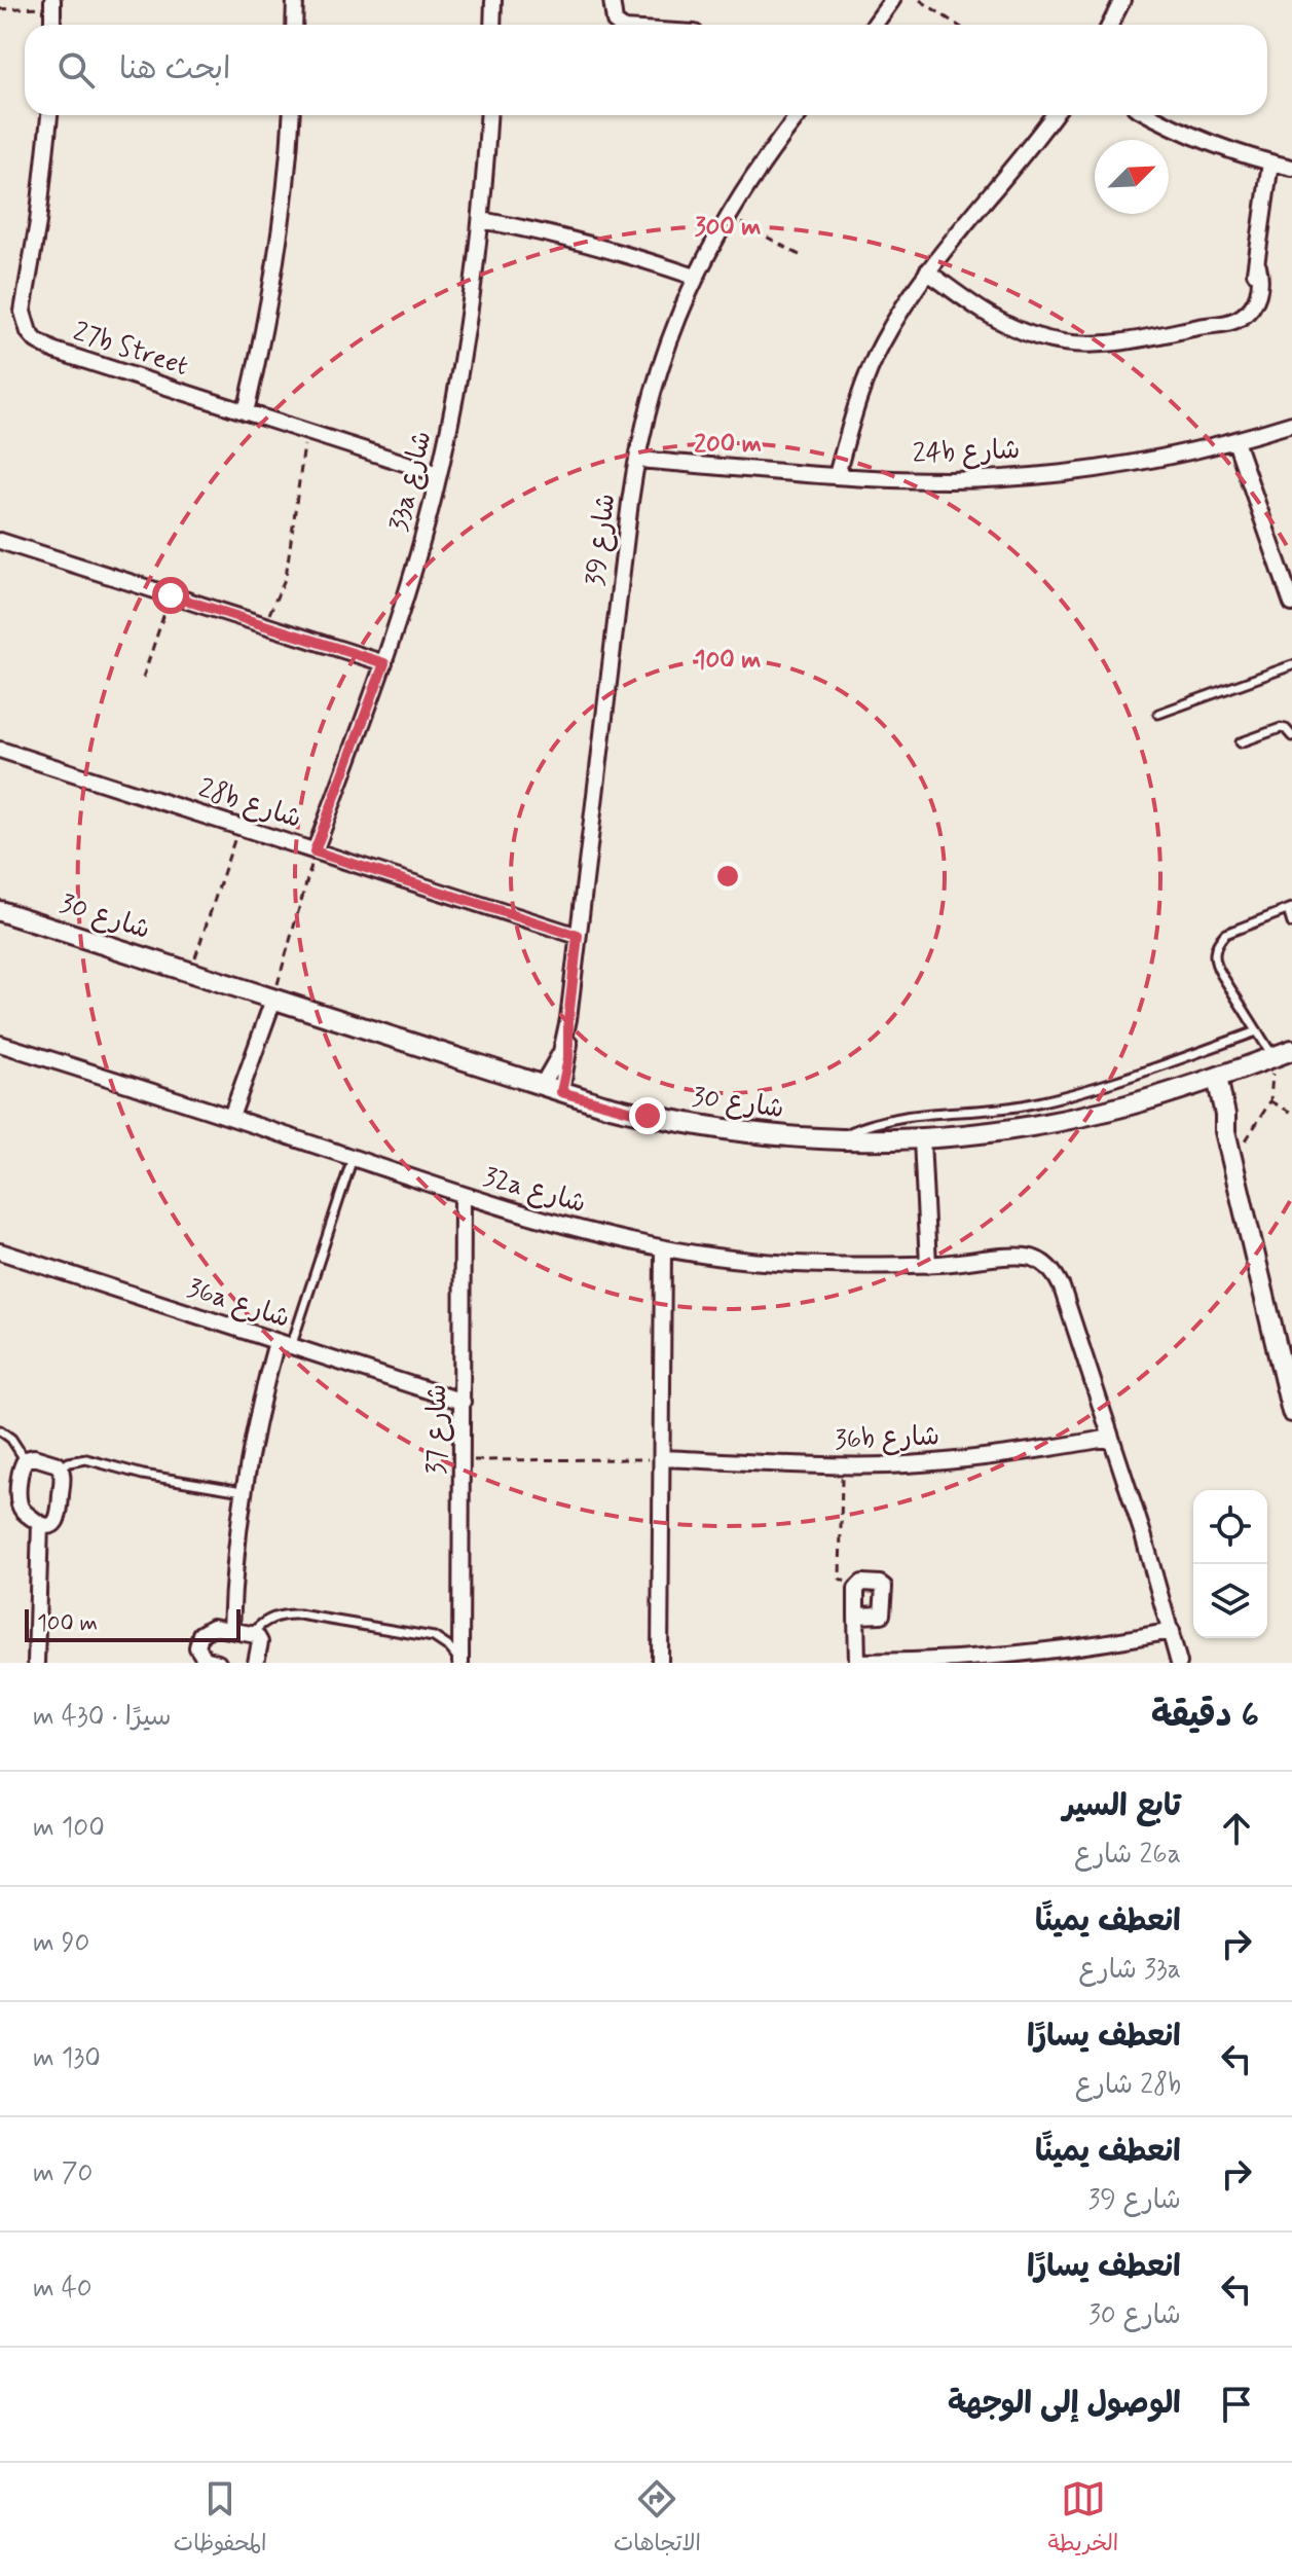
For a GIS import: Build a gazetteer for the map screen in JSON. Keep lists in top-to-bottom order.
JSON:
{
  "streets": {
    "street": [
      "27b Street",
      "24b شارع",
      "33a شارع",
      "شارع 39",
      "28b شارع",
      "شارع 30",
      "32a شارع",
      "36a شارع",
      "شارع 37",
      "36b شارع"
    ]
  },
  "crossings": [
    ["27b Street", "33a شارع"],
    ["24b شارع", "شارع 39"],
    ["33a شارع", "28b شارع"],
    ["شارع 39", "28b شارع"],
    ["شارع 39", "شارع 30"],
    ["32a شارع", "شارع 37"],
    ["32a شارع", "36b شارع"],
    ["36a شارع", "شارع 37"]
  ],
  "scale_bar": "100 m",
  "north": "top right",
  "page": {
    "search": "ابحث هنا",
    "scale": "100 m",
    "heading": ["6 دقيقة", "سيرًا · 430 m"],
    "list": [
      ["تابع السير", "26a شارع", "100 m"],
      ["انعطف يمينًا", "33a شارع", "90 m"],
      ["انعطف يسارًا", "28b شارع", "130 m"],
      ["انعطف يمينًا", "شارع 39", "70 m"],
      ["انعطف يسارًا", "شارع 30", "40 m"],
      "الوصول إلى الوجهة"
    ],
    "nav": ["الخريطة", "الاتجاهات", "المحفوظات"]
  },
  "rings": ["300 m", "200 m", "100 m"]
}
